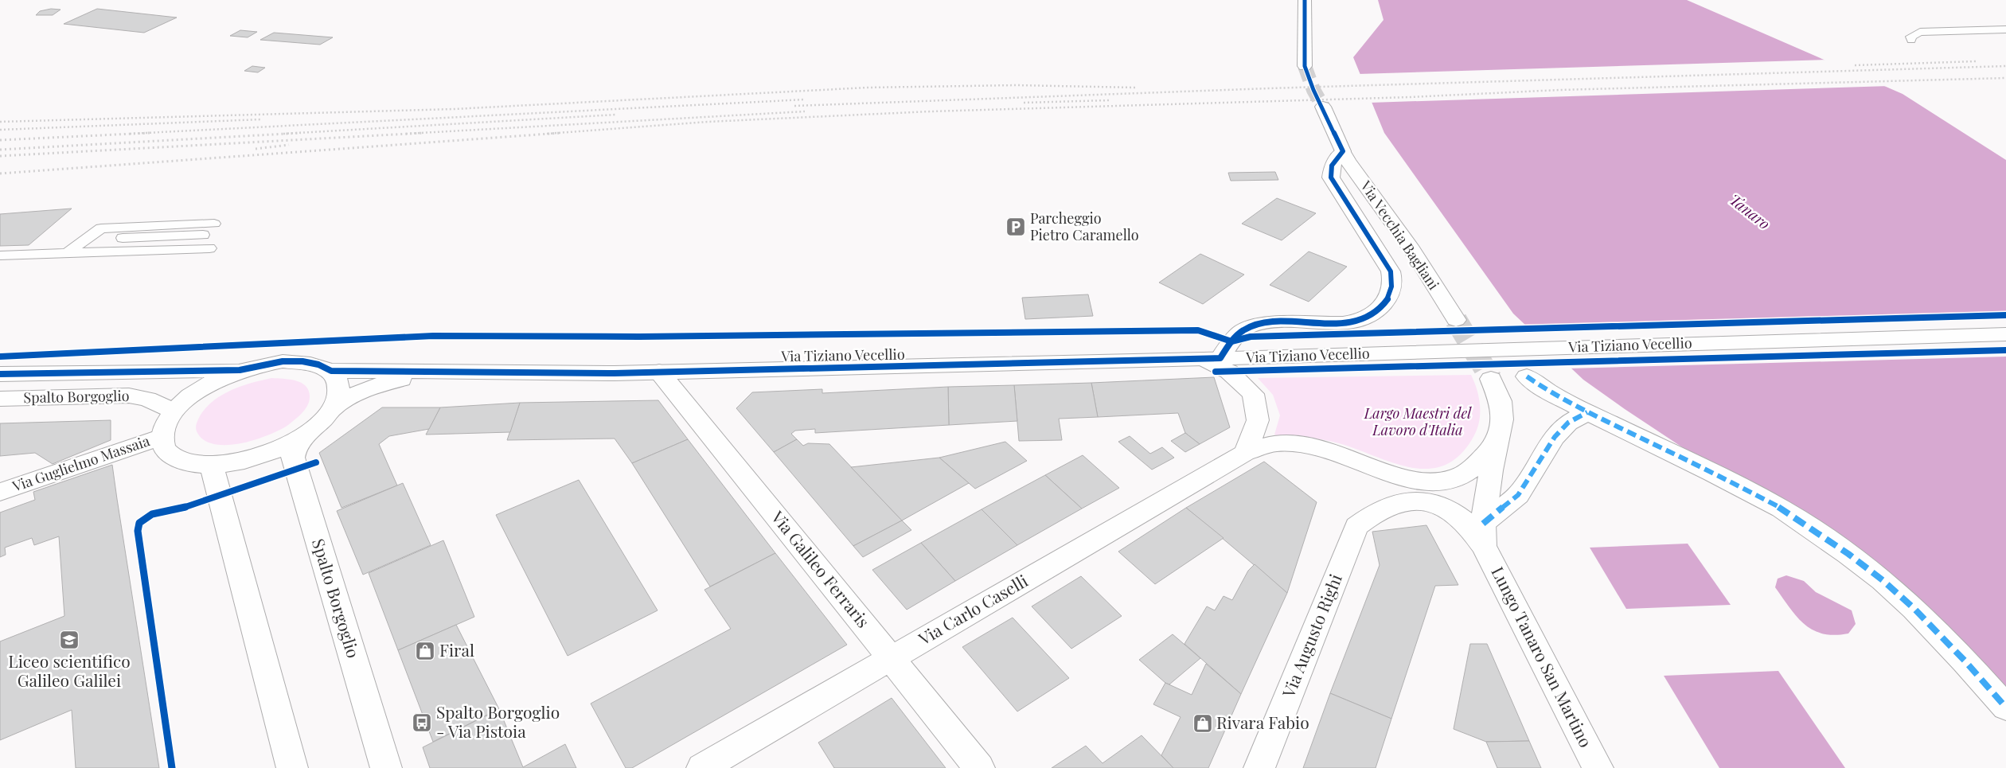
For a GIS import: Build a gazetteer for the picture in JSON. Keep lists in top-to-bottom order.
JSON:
{
  "streets": {
    "street": [
      "Via Vecchia Bagliani",
      "Via Tiziano Vecellio",
      "Spalto Borgoglio",
      "Via Guglielmo Massaia",
      "Via Galileo Ferraris",
      "Via Carlo Caselli",
      "Via Augusto Righi",
      "Lungo Tanaro San Martino"
    ]
  },
  "crossings": [
    ["Via Vecchia Bagliani", "Via Tiziano Vecellio"],
    ["Via Tiziano Vecellio", "Via Galileo Ferraris"],
    ["Spalto Borgoglio", "Via Guglielmo Massaia"],
    ["Via Galileo Ferraris", "Via Carlo Caselli"],
    ["Via Augusto Righi", "Lungo Tanaro San Martino"]
  ],
  "water": ["Tanaro"],
  "parks": ["Largo Maestri del Lavoro d'Italia"],
  "places": {
    "parking": ["Parcheggio Pietro Caramello"],
    "school or university": ["Liceo scientifico Galileo Galilei"],
    "shop": ["Firal", "Rivara Fabio"],
    "bus stop": ["Spalto Borgoglio - Via Pistoia"]
  }
}
